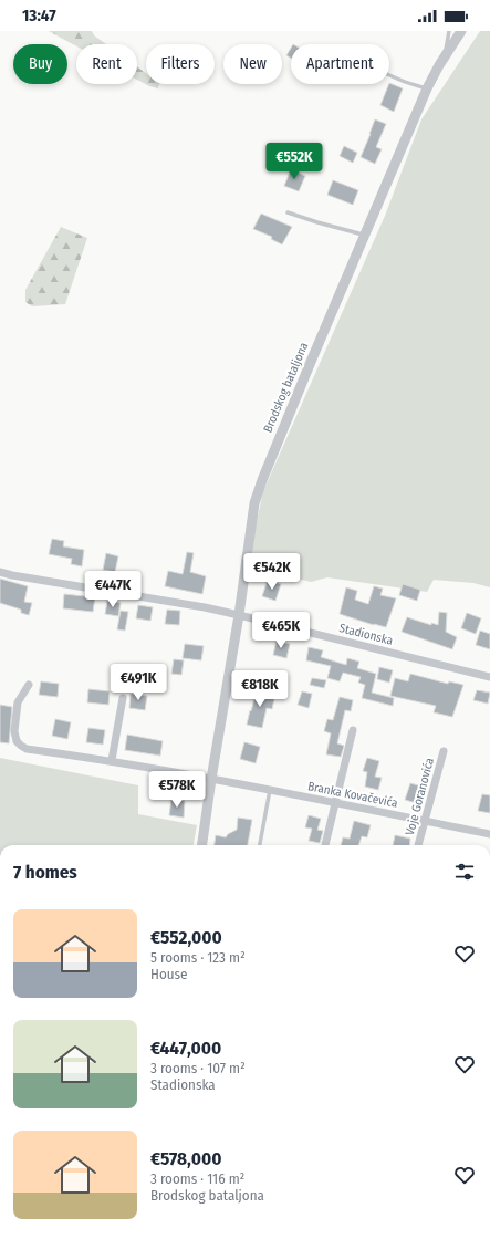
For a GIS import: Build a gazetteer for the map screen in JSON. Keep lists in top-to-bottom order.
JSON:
{
  "streets": {
    "street": [
      "Brodskog bataljona",
      "Stadionska",
      "Branka Kovačevića",
      "Voje Goranovića"
    ]
  },
  "crossings": [
    ["Brodskog bataljona", "Stadionska"],
    ["Brodskog bataljona", "Branka Kovačevića"],
    ["Branka Kovačevića", "Voje Goranovića"]
  ],
  "page": {
    "status": "13:47",
    "chip": [
      "Buy",
      "Rent",
      "Filters",
      "New",
      "Apartment"
    ],
    "price": [
      "€552K",
      "€542K",
      "€447K",
      "€465K",
      "€491K",
      "€818K",
      "€578K"
    ],
    "heading": "7 homes",
    "list": [
      {
        "name": "€552,000",
        "note": "5 rooms · 123 m² · House"
      },
      {
        "name": "€447,000",
        "note": "3 rooms · 107 m² · Stadionska"
      },
      {
        "name": "€578,000",
        "note": "3 rooms · 116 m² · Brodskog bataljona"
      }
    ]
  }
}
